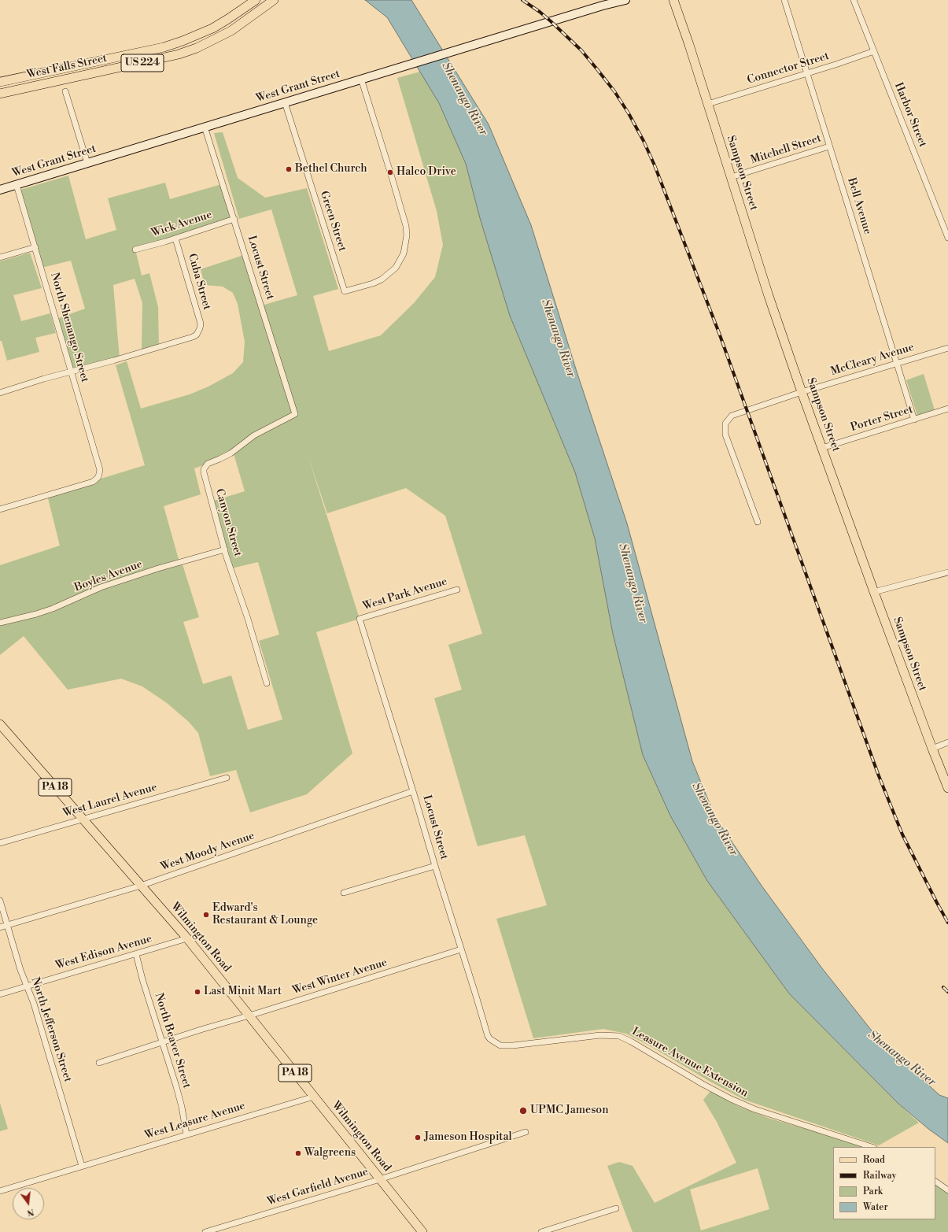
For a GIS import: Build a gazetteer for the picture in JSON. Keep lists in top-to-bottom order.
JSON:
{
  "streets": {
    "main road": [
      "US 224",
      "West Falls Street",
      "Sampson Street",
      "PA 18",
      "Wilmington Road"
    ],
    "street": [
      "Connector Street",
      "West Grant Street",
      "Harbor Street",
      "Mitchell Street",
      "Bell Avenue",
      "Green Street",
      "Wick Avenue",
      "Locust Street",
      "Cuba Street",
      "North Shenango Street",
      "McCleary Avenue",
      "Porter Street",
      "Canyon Street",
      "Boyles Avenue",
      "West Park Avenue",
      "West Laurel Avenue",
      "West Moody Avenue",
      "West Edison Avenue",
      "West Winter Avenue",
      "North Jefferson Street",
      "North Beaver Street",
      "Leasure Avenue Extension",
      "West Leasure Avenue",
      "West Garfield Avenue"
    ]
  },
  "crossings": [
    ["Connector Street", "Harbor Street"],
    ["Connector Street", "Sampson Street"],
    ["Connector Street", "Bell Avenue"],
    ["West Grant Street", "Green Street"],
    ["West Grant Street", "Locust Street"],
    ["West Grant Street", "North Shenango Street"],
    ["Mitchell Street", "Sampson Street"],
    ["Mitchell Street", "Bell Avenue"],
    ["Sampson Street", "McCleary Avenue"],
    ["Sampson Street", "Porter Street"],
    ["Bell Avenue", "McCleary Avenue"],
    ["Bell Avenue", "Porter Street"],
    ["Wick Avenue", "Locust Street"],
    ["Wick Avenue", "Cuba Street"],
    ["Locust Street", "Canyon Street"],
    ["Locust Street", "West Park Avenue"],
    ["Locust Street", "West Moody Avenue"],
    ["Locust Street", "West Winter Avenue"],
    ["Locust Street", "Leasure Avenue Extension"],
    ["Cuba Street", "North Shenango Street"],
    ["Canyon Street", "Boyles Avenue"],
    ["West Laurel Avenue", "Wilmington Road"],
    ["West Moody Avenue", "Wilmington Road"],
    ["West Moody Avenue", "North Jefferson Street"],
    ["Wilmington Road", "West Edison Avenue"],
    ["Wilmington Road", "West Winter Avenue"],
    ["Wilmington Road", "West Leasure Avenue"],
    ["Wilmington Road", "West Garfield Avenue"],
    ["West Edison Avenue", "North Jefferson Street"],
    ["West Edison Avenue", "North Beaver Street"],
    ["West Winter Avenue", "North Beaver Street"],
    ["North Jefferson Street", "West Leasure Avenue"],
    ["North Beaver Street", "West Leasure Avenue"]
  ],
  "water": ["Shenango River"],
  "places": [
    "Bethel Church",
    "Halco Drive",
    "Edward's Restaurant & Lounge",
    "Last Minit Mart",
    "UPMC Jameson",
    "Jameson Hospital",
    "Walgreens"
  ],
  "legend": [
    "Road",
    "Railway",
    "Park",
    "Water"
  ],
  "north": "bottom"
}
